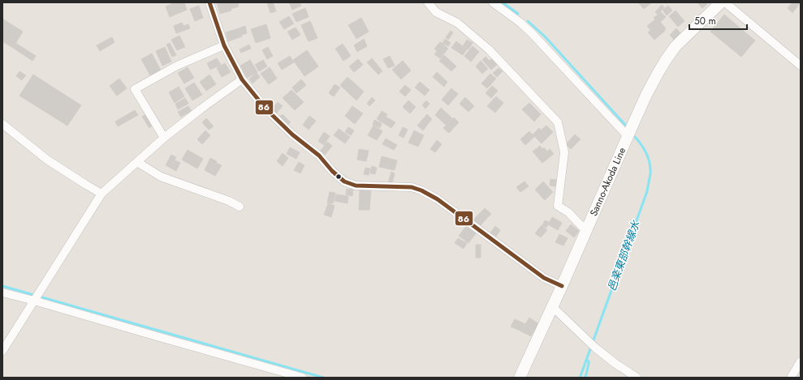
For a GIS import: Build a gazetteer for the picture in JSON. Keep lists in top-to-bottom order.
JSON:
{
  "streets": {
    "main road": ["Sanno-Akoda Line"]
  },
  "water": ["邑楽東部幹線水"],
  "lines": ["transit line 86"],
  "scale_bar": "50 m"
}
